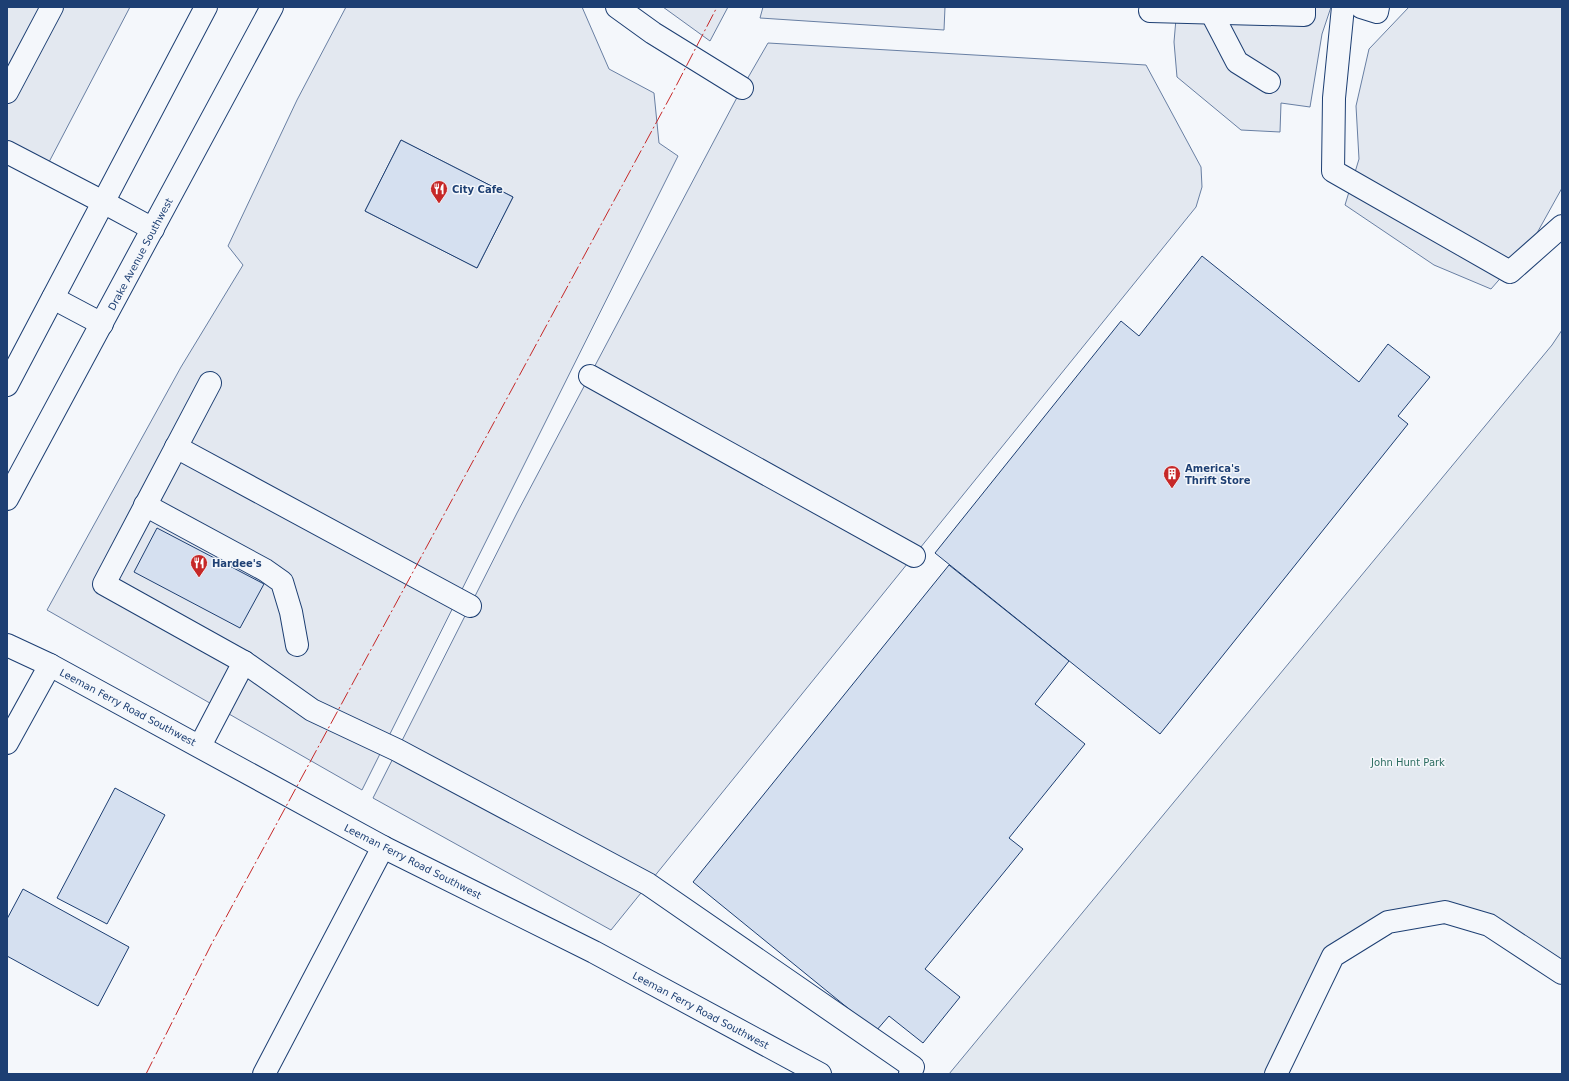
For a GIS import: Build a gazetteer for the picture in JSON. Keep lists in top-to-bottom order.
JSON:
{
  "streets": {
    "street": ["Drake Avenue Southwest", "Leeman Ferry Road Southwest"]
  },
  "parks": ["John Hunt Park"],
  "places": {
    "restaurant": ["City Cafe", "Hardee's"],
    "building": ["America's Thrift Store"]
  }
}
